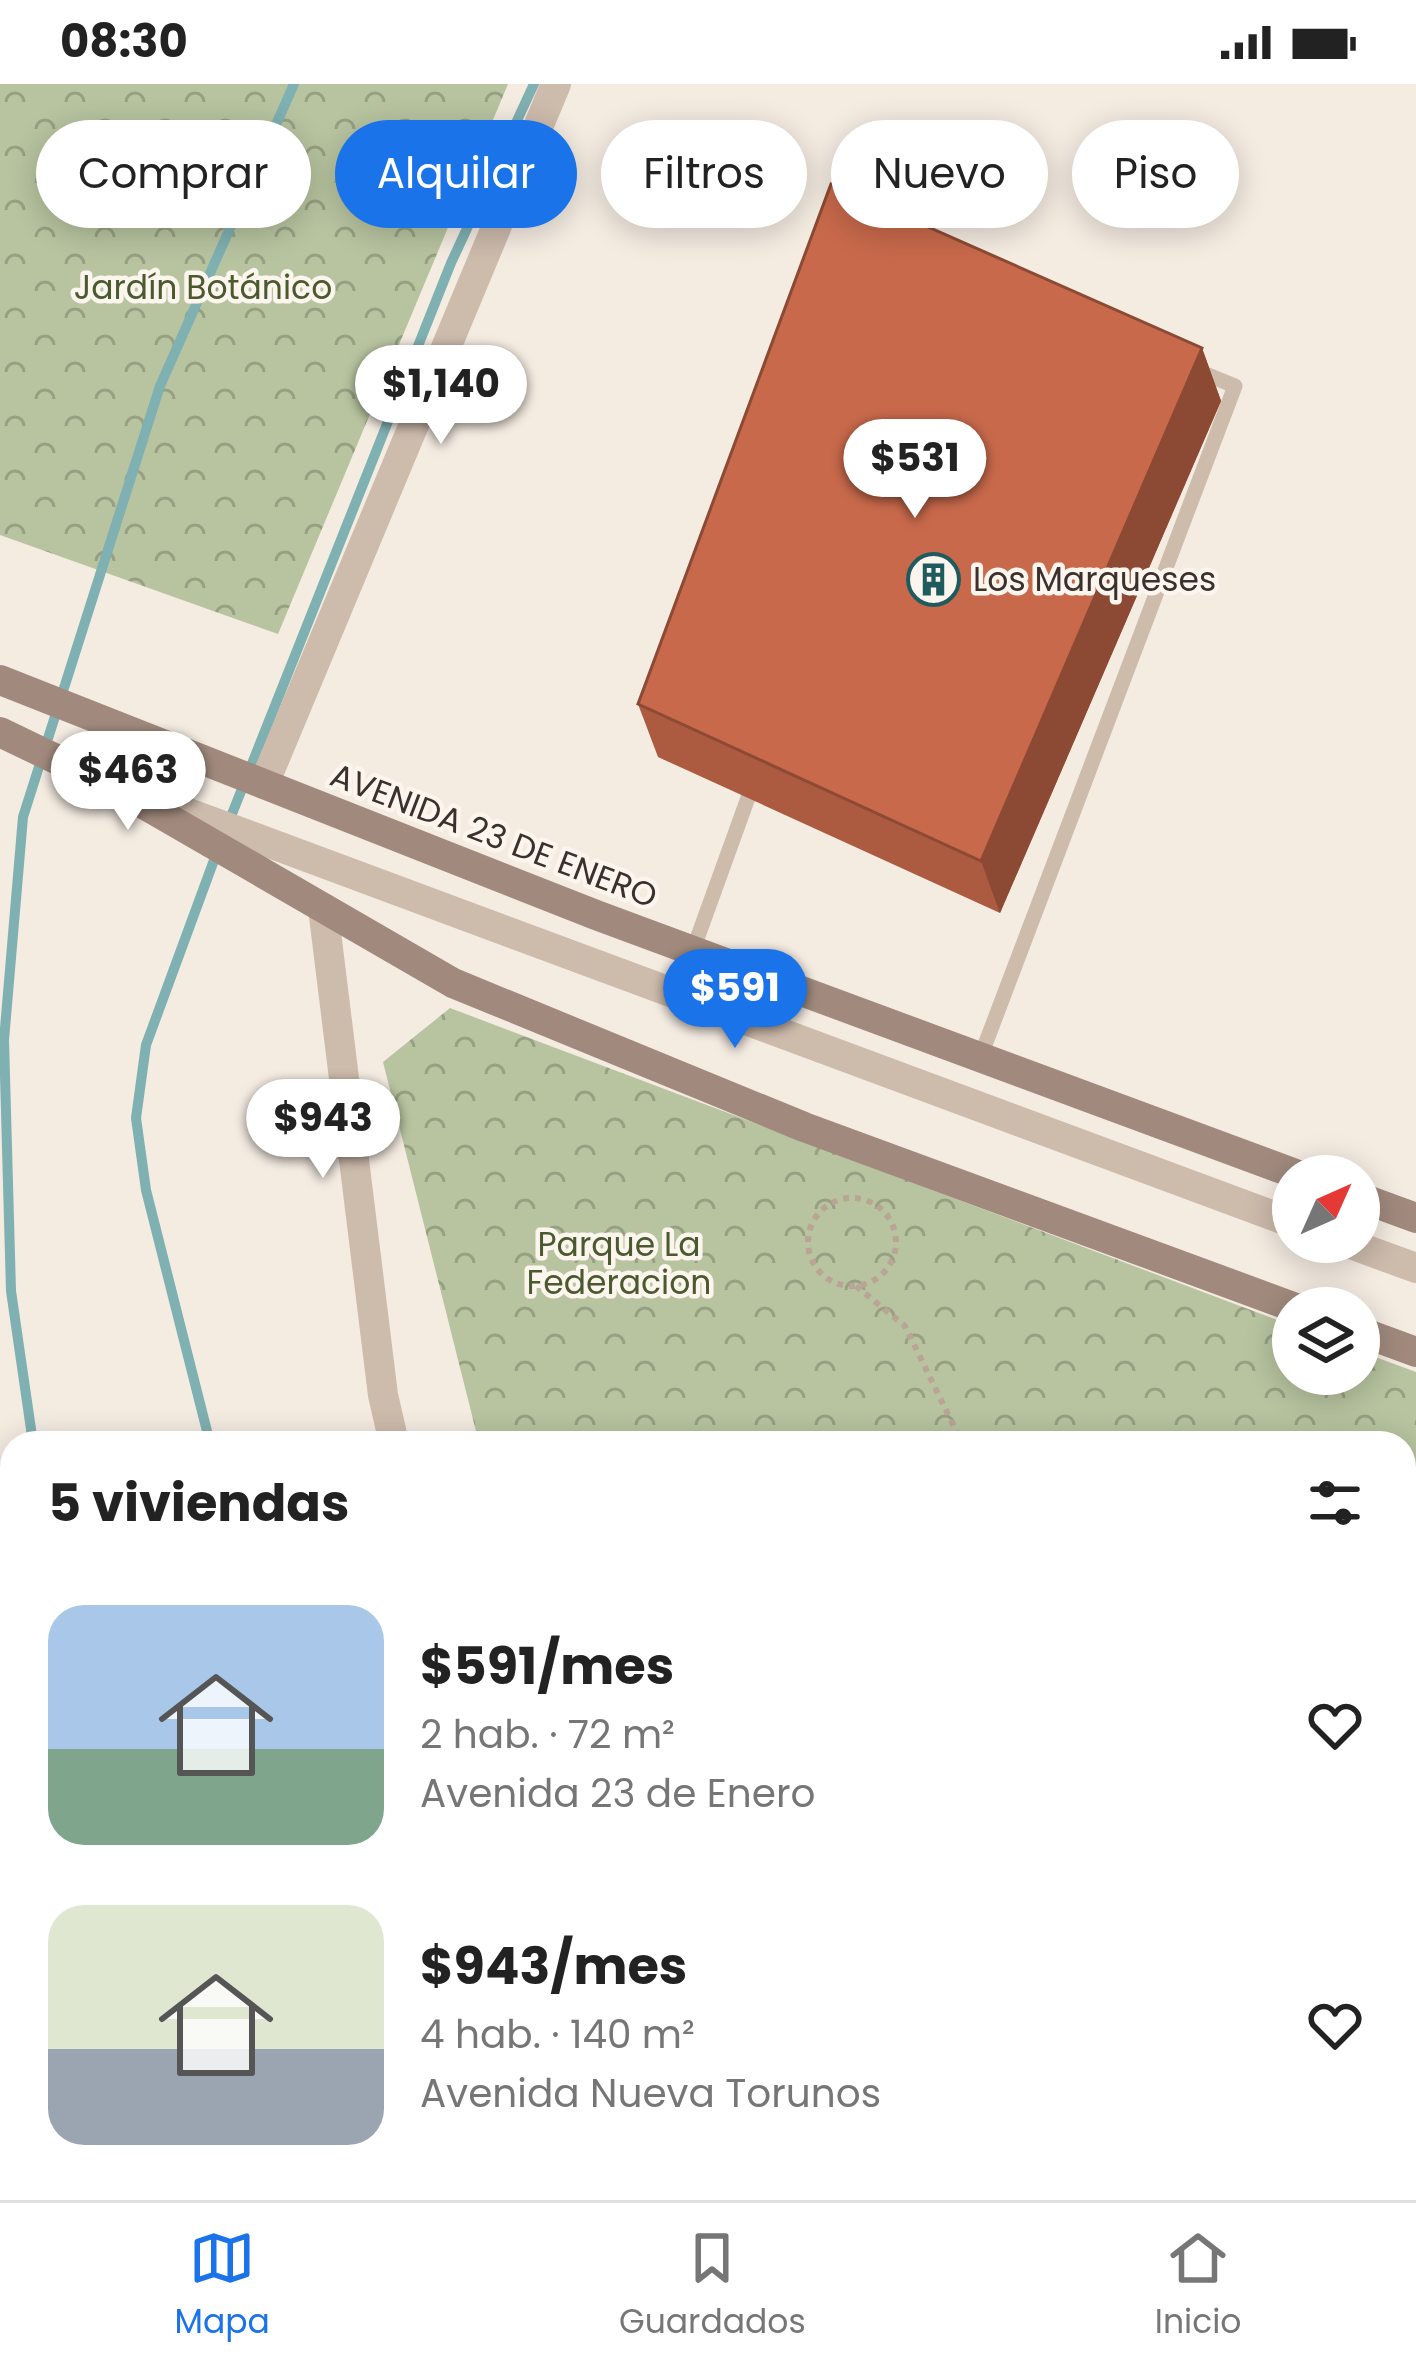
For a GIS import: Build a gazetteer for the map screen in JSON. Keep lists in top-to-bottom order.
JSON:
{
  "streets": {
    "main road": ["AVENIDA 23 DE ENERO"]
  },
  "parks": ["Jardín Botánico", "Parque La Federacion"],
  "places": {
    "building": ["Los Marqueses"]
  },
  "north": "top right",
  "page": {
    "status": "08:30",
    "chip": [
      "Comprar",
      "Alquilar",
      "Filtros",
      "Nuevo",
      "Piso"
    ],
    "price": [
      "$1,140",
      "$531",
      "$463",
      "$591",
      "$943"
    ],
    "heading": "5 viviendas",
    "list": [
      {
        "name": "$591/mes",
        "note": "2 hab. · 72 m² · Avenida 23 de Enero"
      },
      {
        "name": "$943/mes",
        "note": "4 hab. · 140 m² · Avenida Nueva Torunos"
      }
    ],
    "tabs": ["Mapa", "Guardados", "Inicio"]
  }
}
